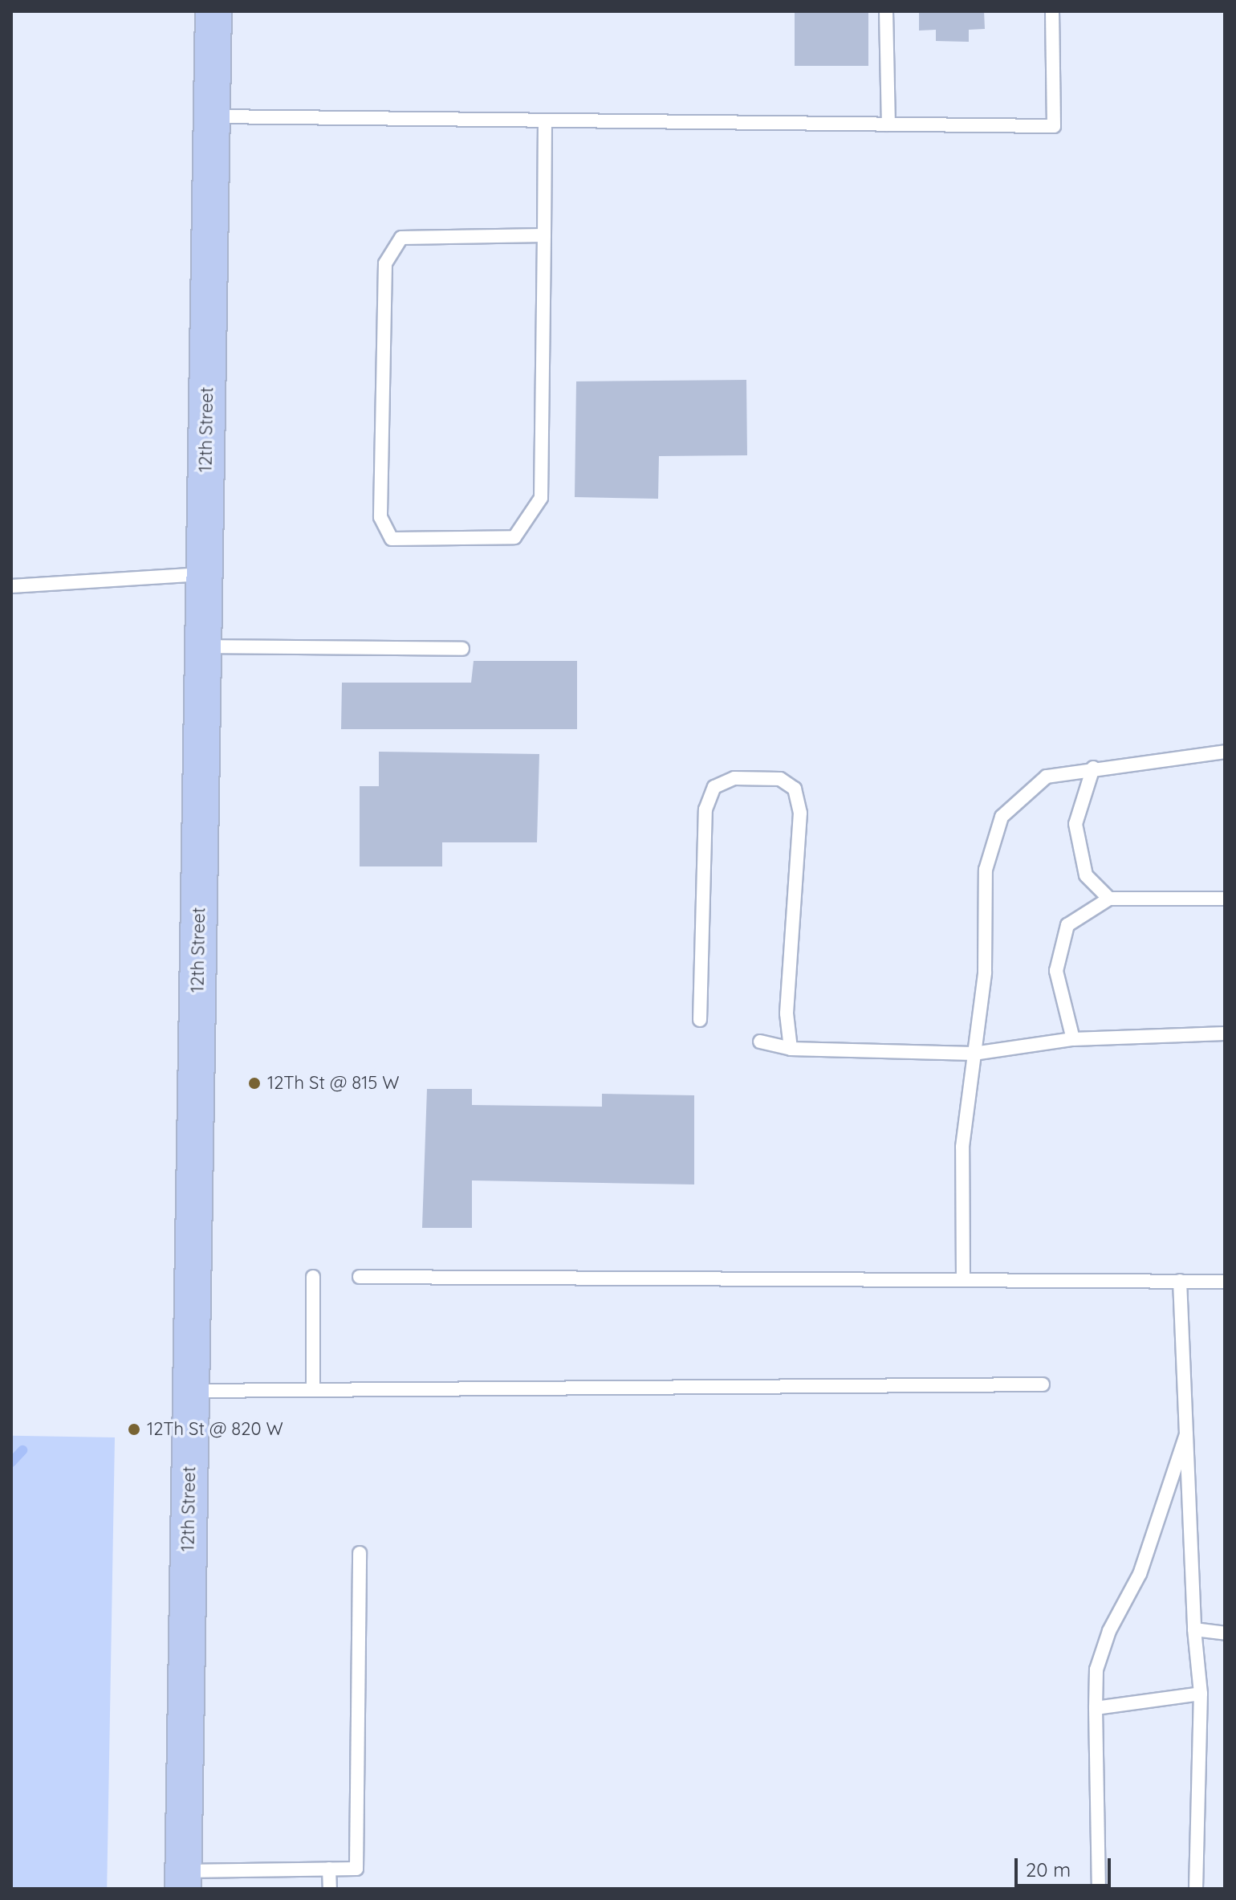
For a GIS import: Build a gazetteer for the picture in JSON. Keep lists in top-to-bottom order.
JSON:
{
  "streets": {
    "main road": ["12th Street"]
  },
  "places": ["12Th St @ 815 W", "12Th St @ 820 W"],
  "scale_bar": "20 m"
}
